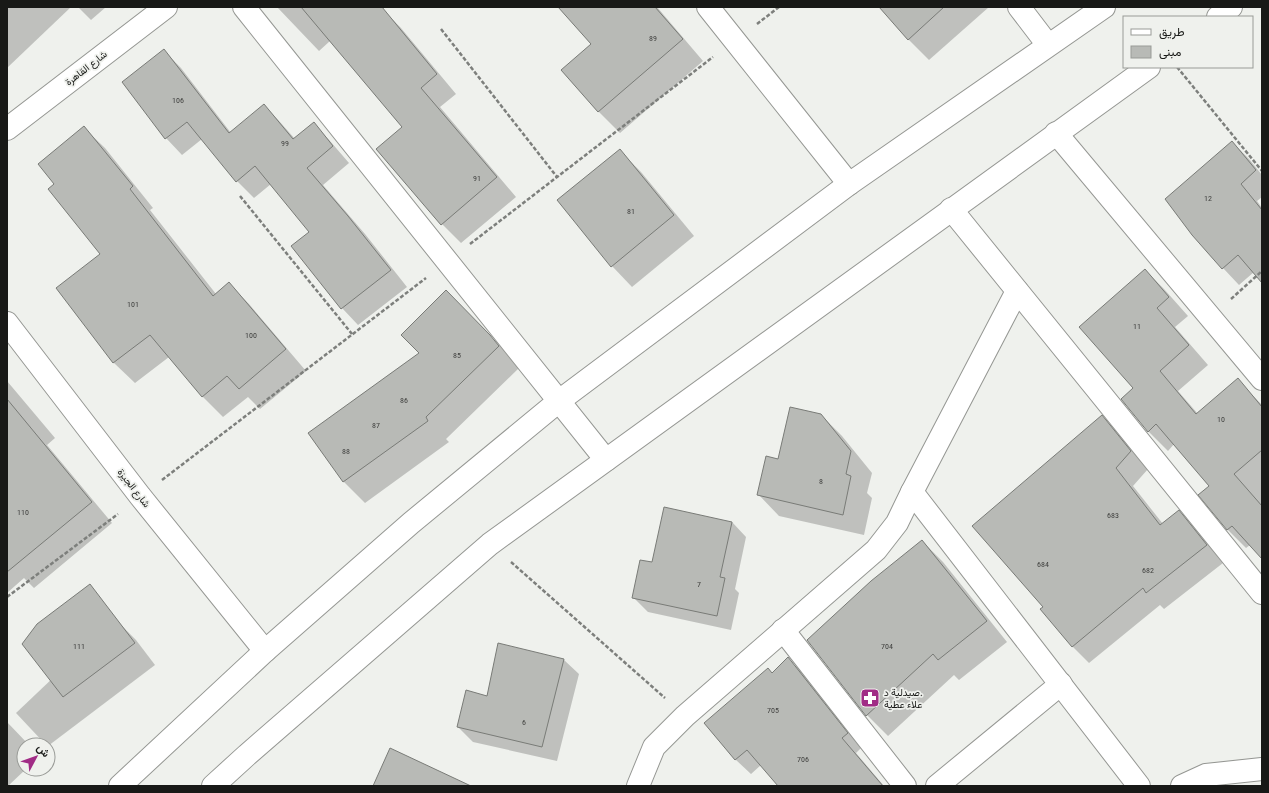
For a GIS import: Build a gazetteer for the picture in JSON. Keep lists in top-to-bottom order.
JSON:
{
  "streets": {
    "street": ["شارع القاهرة", "شارع الجيزة"]
  },
  "places": {
    "pharmacy": ["صيدلية د. علاء عطية"]
  },
  "house_numbers": [
    "89",
    "106",
    "99",
    "91",
    "12",
    "81",
    "101",
    "11",
    "100",
    "85",
    "86",
    "10",
    "87",
    "88",
    "8",
    "110",
    "683",
    "684",
    "682",
    "7",
    "111",
    "704",
    "705",
    "6",
    "706"
  ],
  "legend": ["طريق", "مبنى"],
  "north": "top right"
}
